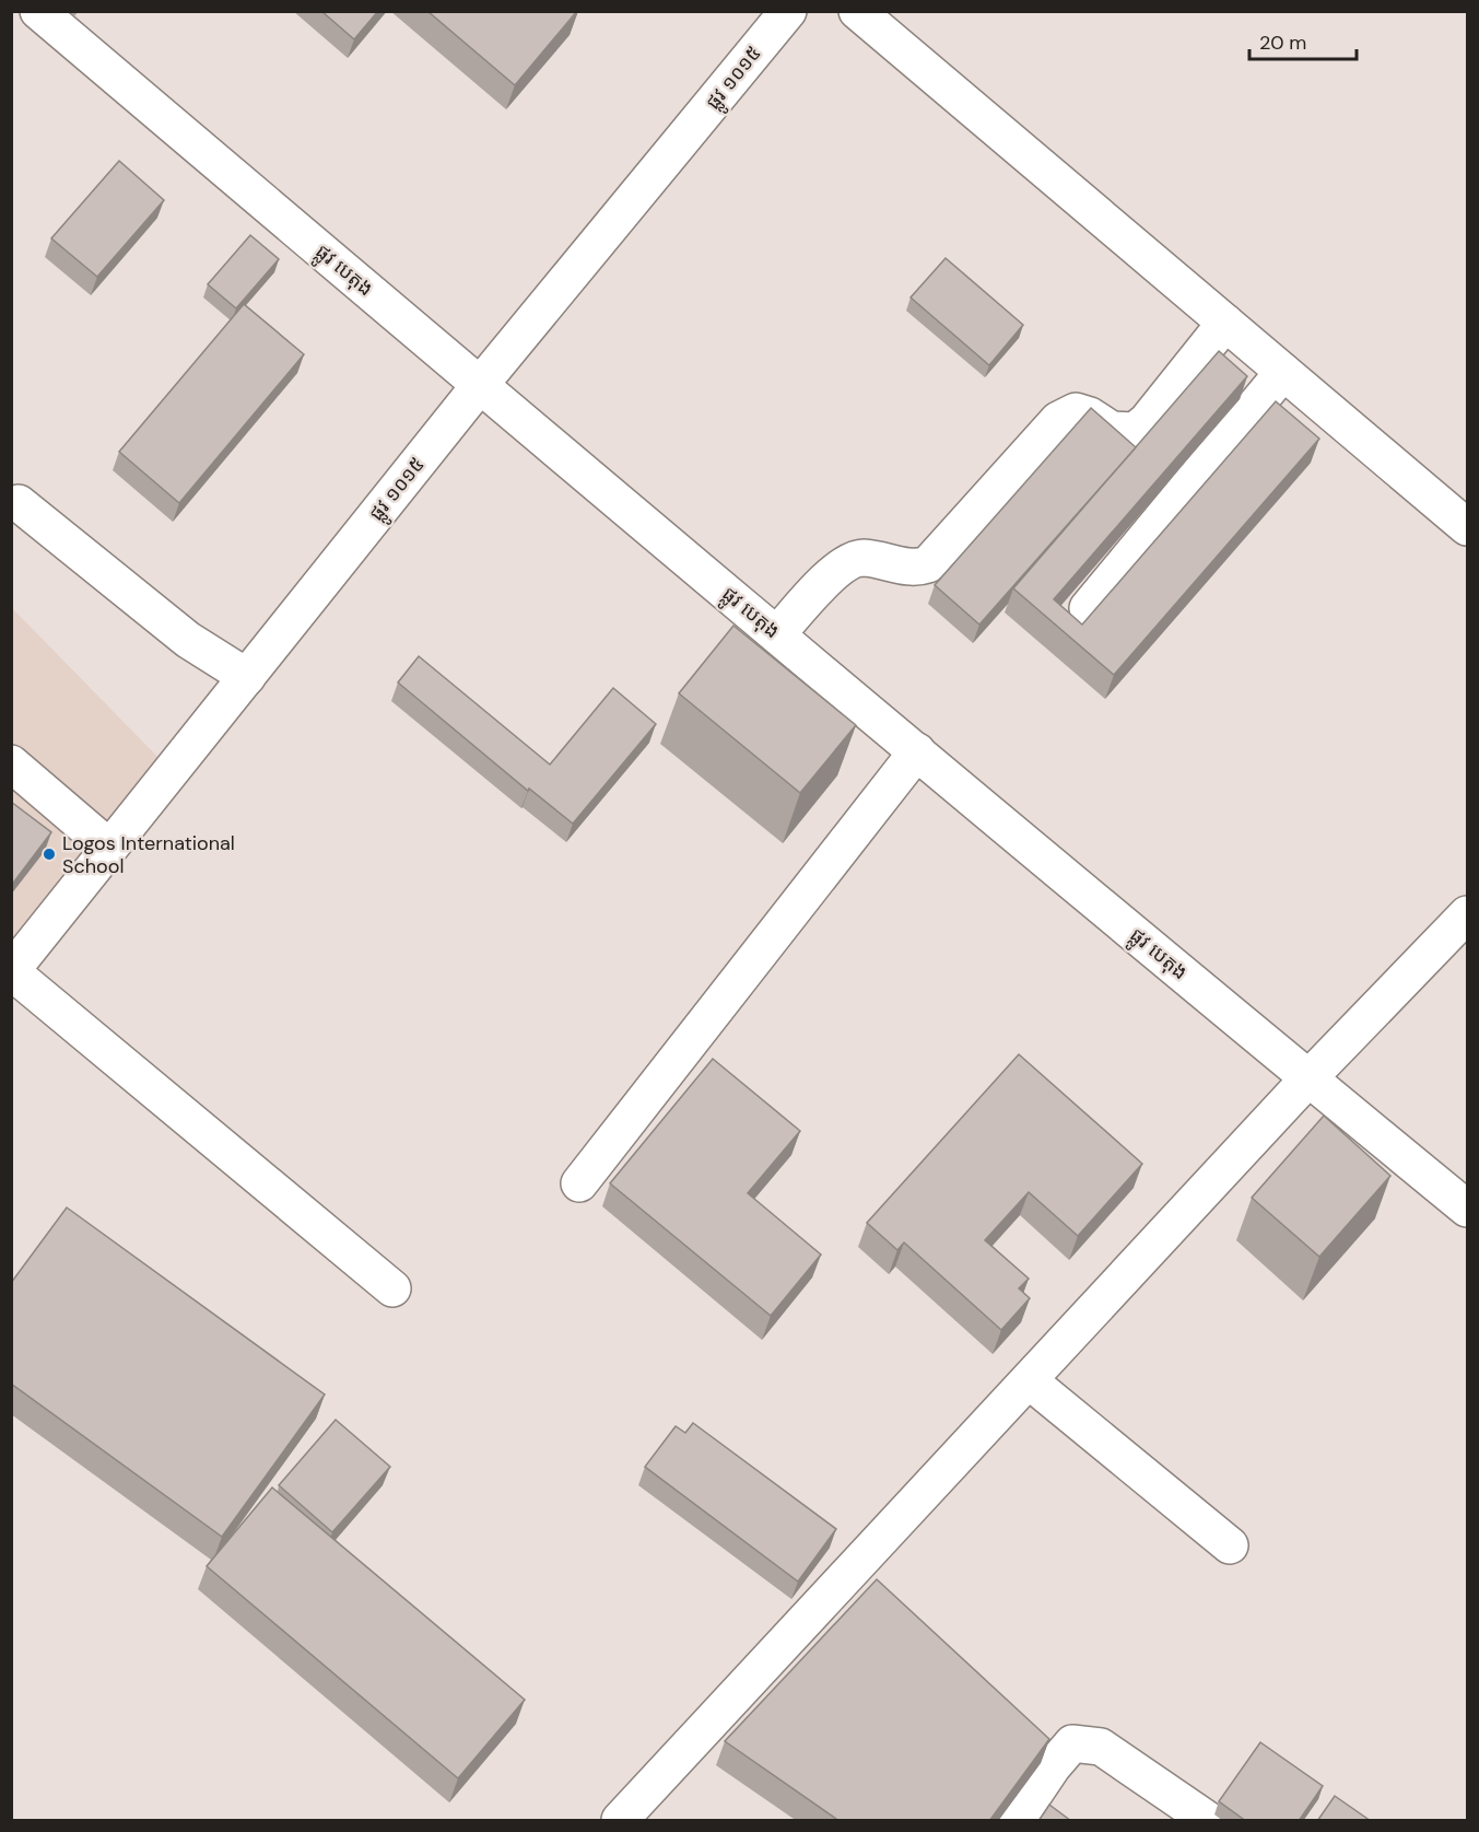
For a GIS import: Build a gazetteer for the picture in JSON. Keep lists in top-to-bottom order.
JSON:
{
  "streets": {
    "street": ["ផ្លូវ ១០១៥", "ផ្លូវ បេតុង"]
  },
  "crossings": [
    ["ផ្លូវ ១០១៥", "ផ្លូវ បេតុង"]
  ],
  "places": ["Logos International School"],
  "scale_bar": "20 m"
}
